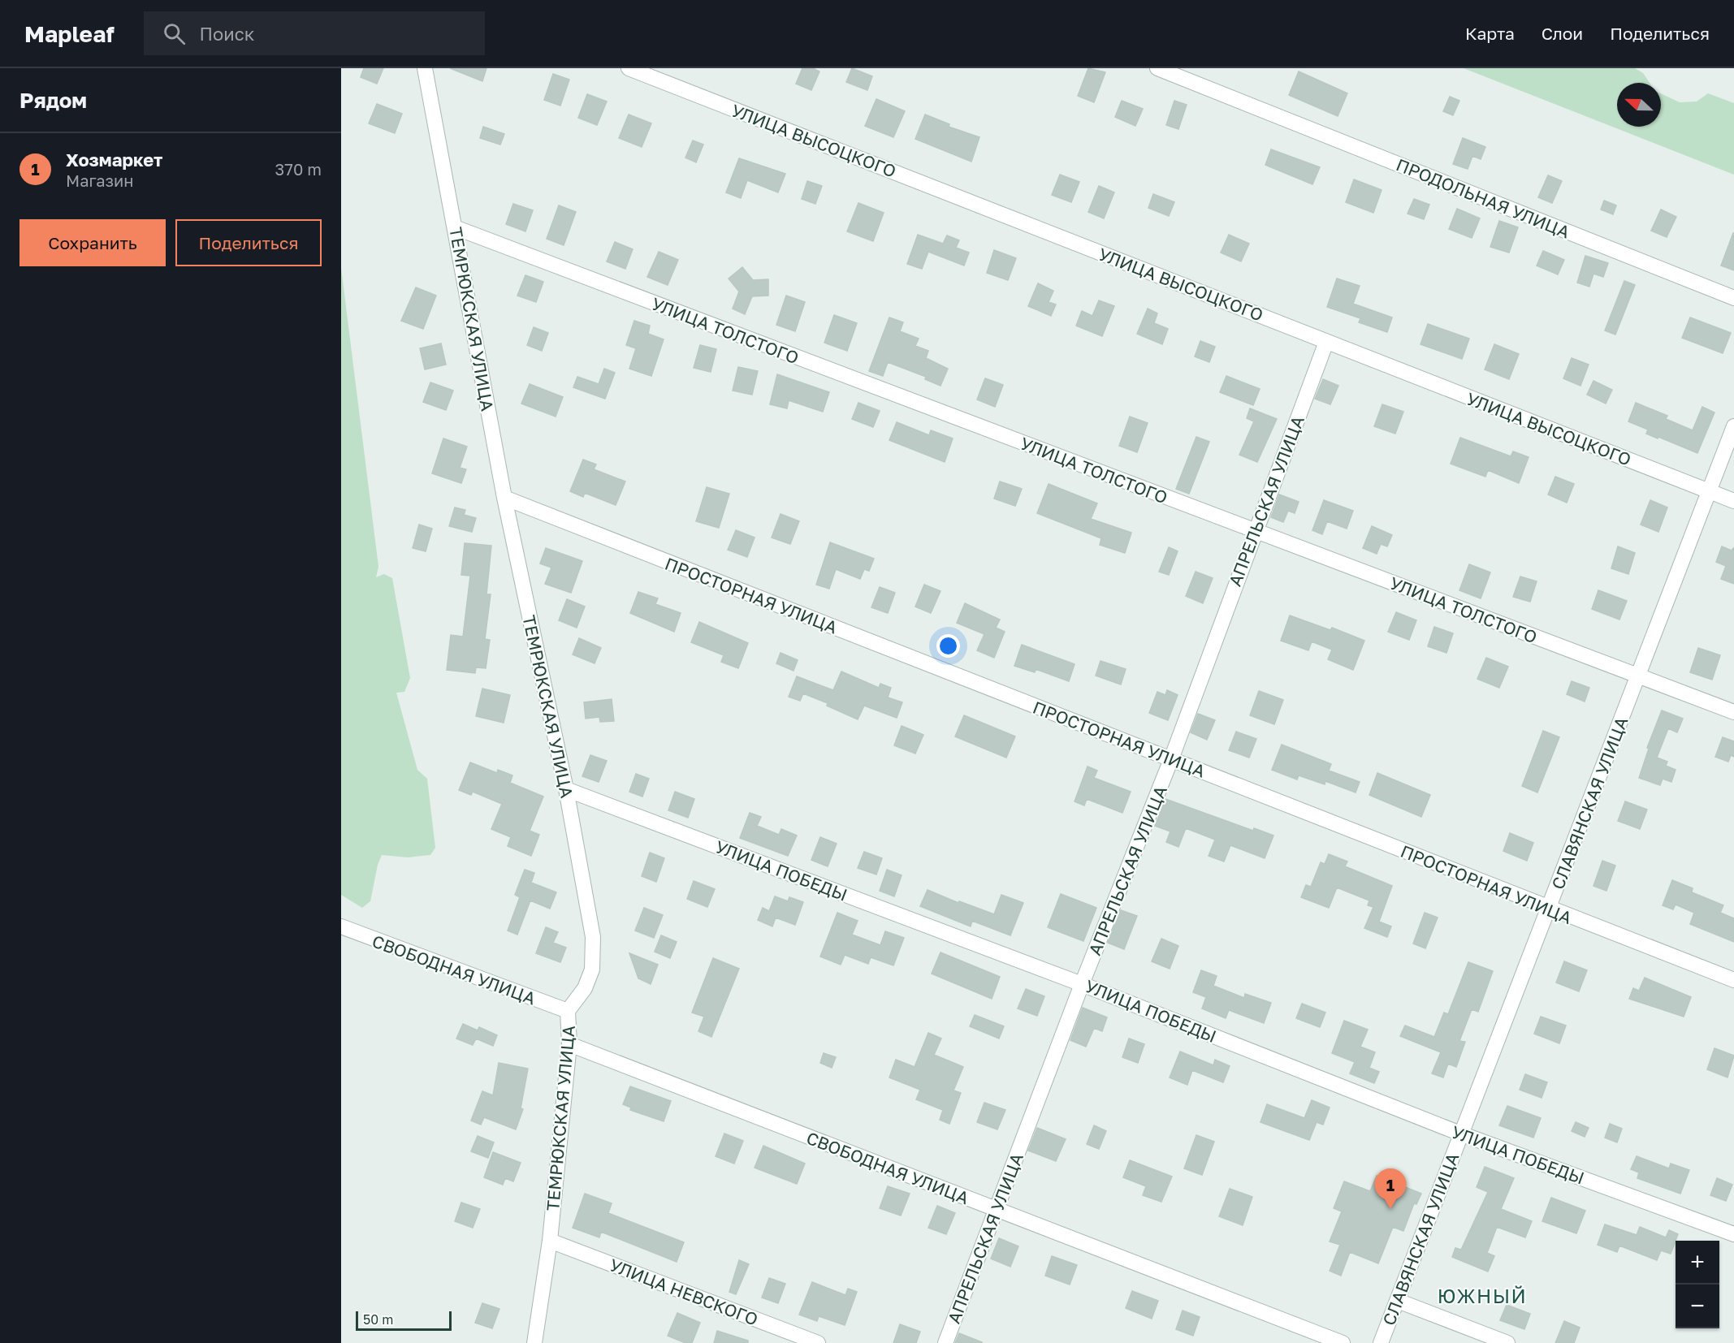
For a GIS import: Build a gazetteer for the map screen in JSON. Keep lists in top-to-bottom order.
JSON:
{
  "streets": {
    "street": [
      "УЛИЦА ВЫСОЦКОГО",
      "ПРОДОЛЬНАЯ УЛИЦА",
      "ТЕМРЮКСКАЯ УЛИЦА",
      "УЛИЦА ТОЛСТОГО",
      "АПРЕЛЬСКАЯ УЛИЦА",
      "ПРОСТОРНАЯ УЛИЦА",
      "СЛАВЯНСКАЯ УЛИЦА",
      "УЛИЦА ПОБЕДЫ",
      "СВОБОДНАЯ УЛИЦА",
      "УЛИЦА НЕВСКОГО"
    ]
  },
  "crossings": [
    ["УЛИЦА ВЫСОЦКОГО", "АПРЕЛЬСКАЯ УЛИЦА"],
    ["УЛИЦА ВЫСОЦКОГО", "СЛАВЯНСКАЯ УЛИЦА"],
    ["ТЕМРЮКСКАЯ УЛИЦА", "УЛИЦА ТОЛСТОГО"],
    ["ТЕМРЮКСКАЯ УЛИЦА", "ПРОСТОРНАЯ УЛИЦА"],
    ["ТЕМРЮКСКАЯ УЛИЦА", "УЛИЦА ПОБЕДЫ"],
    ["ТЕМРЮКСКАЯ УЛИЦА", "СВОБОДНАЯ УЛИЦА"],
    ["ТЕМРЮКСКАЯ УЛИЦА", "УЛИЦА НЕВСКОГО"],
    ["УЛИЦА ТОЛСТОГО", "АПРЕЛЬСКАЯ УЛИЦА"],
    ["УЛИЦА ТОЛСТОГО", "СЛАВЯНСКАЯ УЛИЦА"],
    ["АПРЕЛЬСКАЯ УЛИЦА", "ПРОСТОРНАЯ УЛИЦА"],
    ["АПРЕЛЬСКАЯ УЛИЦА", "УЛИЦА ПОБЕДЫ"],
    ["АПРЕЛЬСКАЯ УЛИЦА", "СВОБОДНАЯ УЛИЦА"],
    ["ПРОСТОРНАЯ УЛИЦА", "СЛАВЯНСКАЯ УЛИЦА"],
    ["СЛАВЯНСКАЯ УЛИЦА", "УЛИЦА ПОБЕДЫ"]
  ],
  "districts": ["ЮЖНЫЙ"],
  "scale_bar": "50 m",
  "north": "left",
  "page": {
    "header": "Mapleaf",
    "search": "Поиск",
    "nav": ["Карта", "Слои", "Поделиться"],
    "heading": "Рядом",
    "list": [
      {
        "mark": "1",
        "name": "Хозмаркет",
        "note": "Магазин",
        "value": "370 m"
      }
    ],
    "buttons": ["Сохранить", "Поделиться"],
    "pins": "1",
    "map_buttons": ["+", "−"],
    "scale": "50 m"
  }
}
